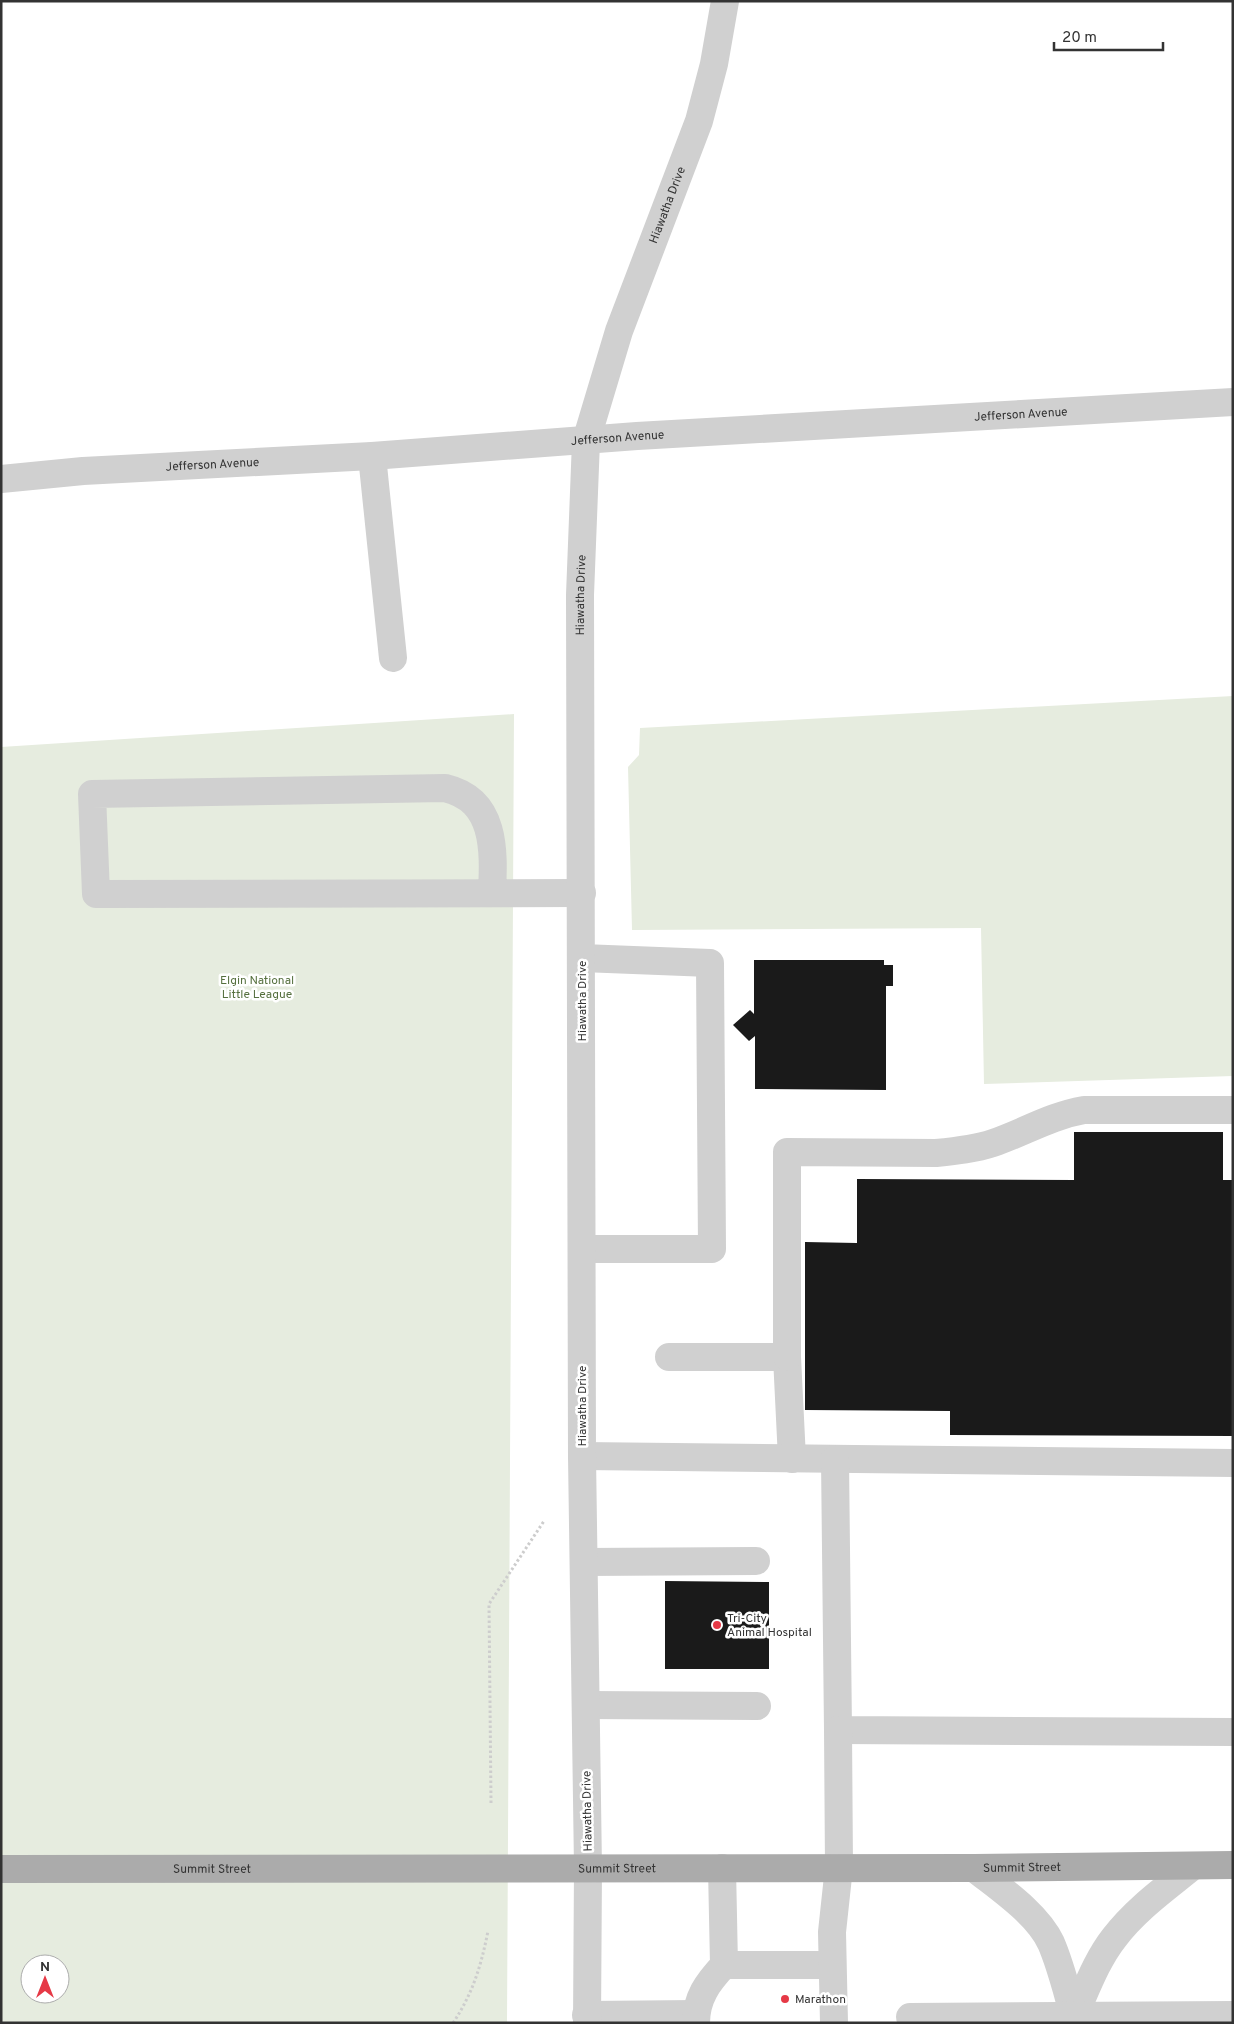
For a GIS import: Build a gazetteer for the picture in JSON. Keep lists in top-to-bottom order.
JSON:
{
  "streets": {
    "main road": ["Summit Street"],
    "street": ["Hiawatha Drive", "Jefferson Avenue"]
  },
  "crossings": [
    ["Hiawatha Drive", "Jefferson Avenue"],
    ["Hiawatha Drive", "Summit Street"]
  ],
  "parks": ["Elgin National Little League"],
  "places": ["Tri-City Animal Hospital", "Marathon"],
  "scale_bar": "20 m",
  "north": "top"
}
